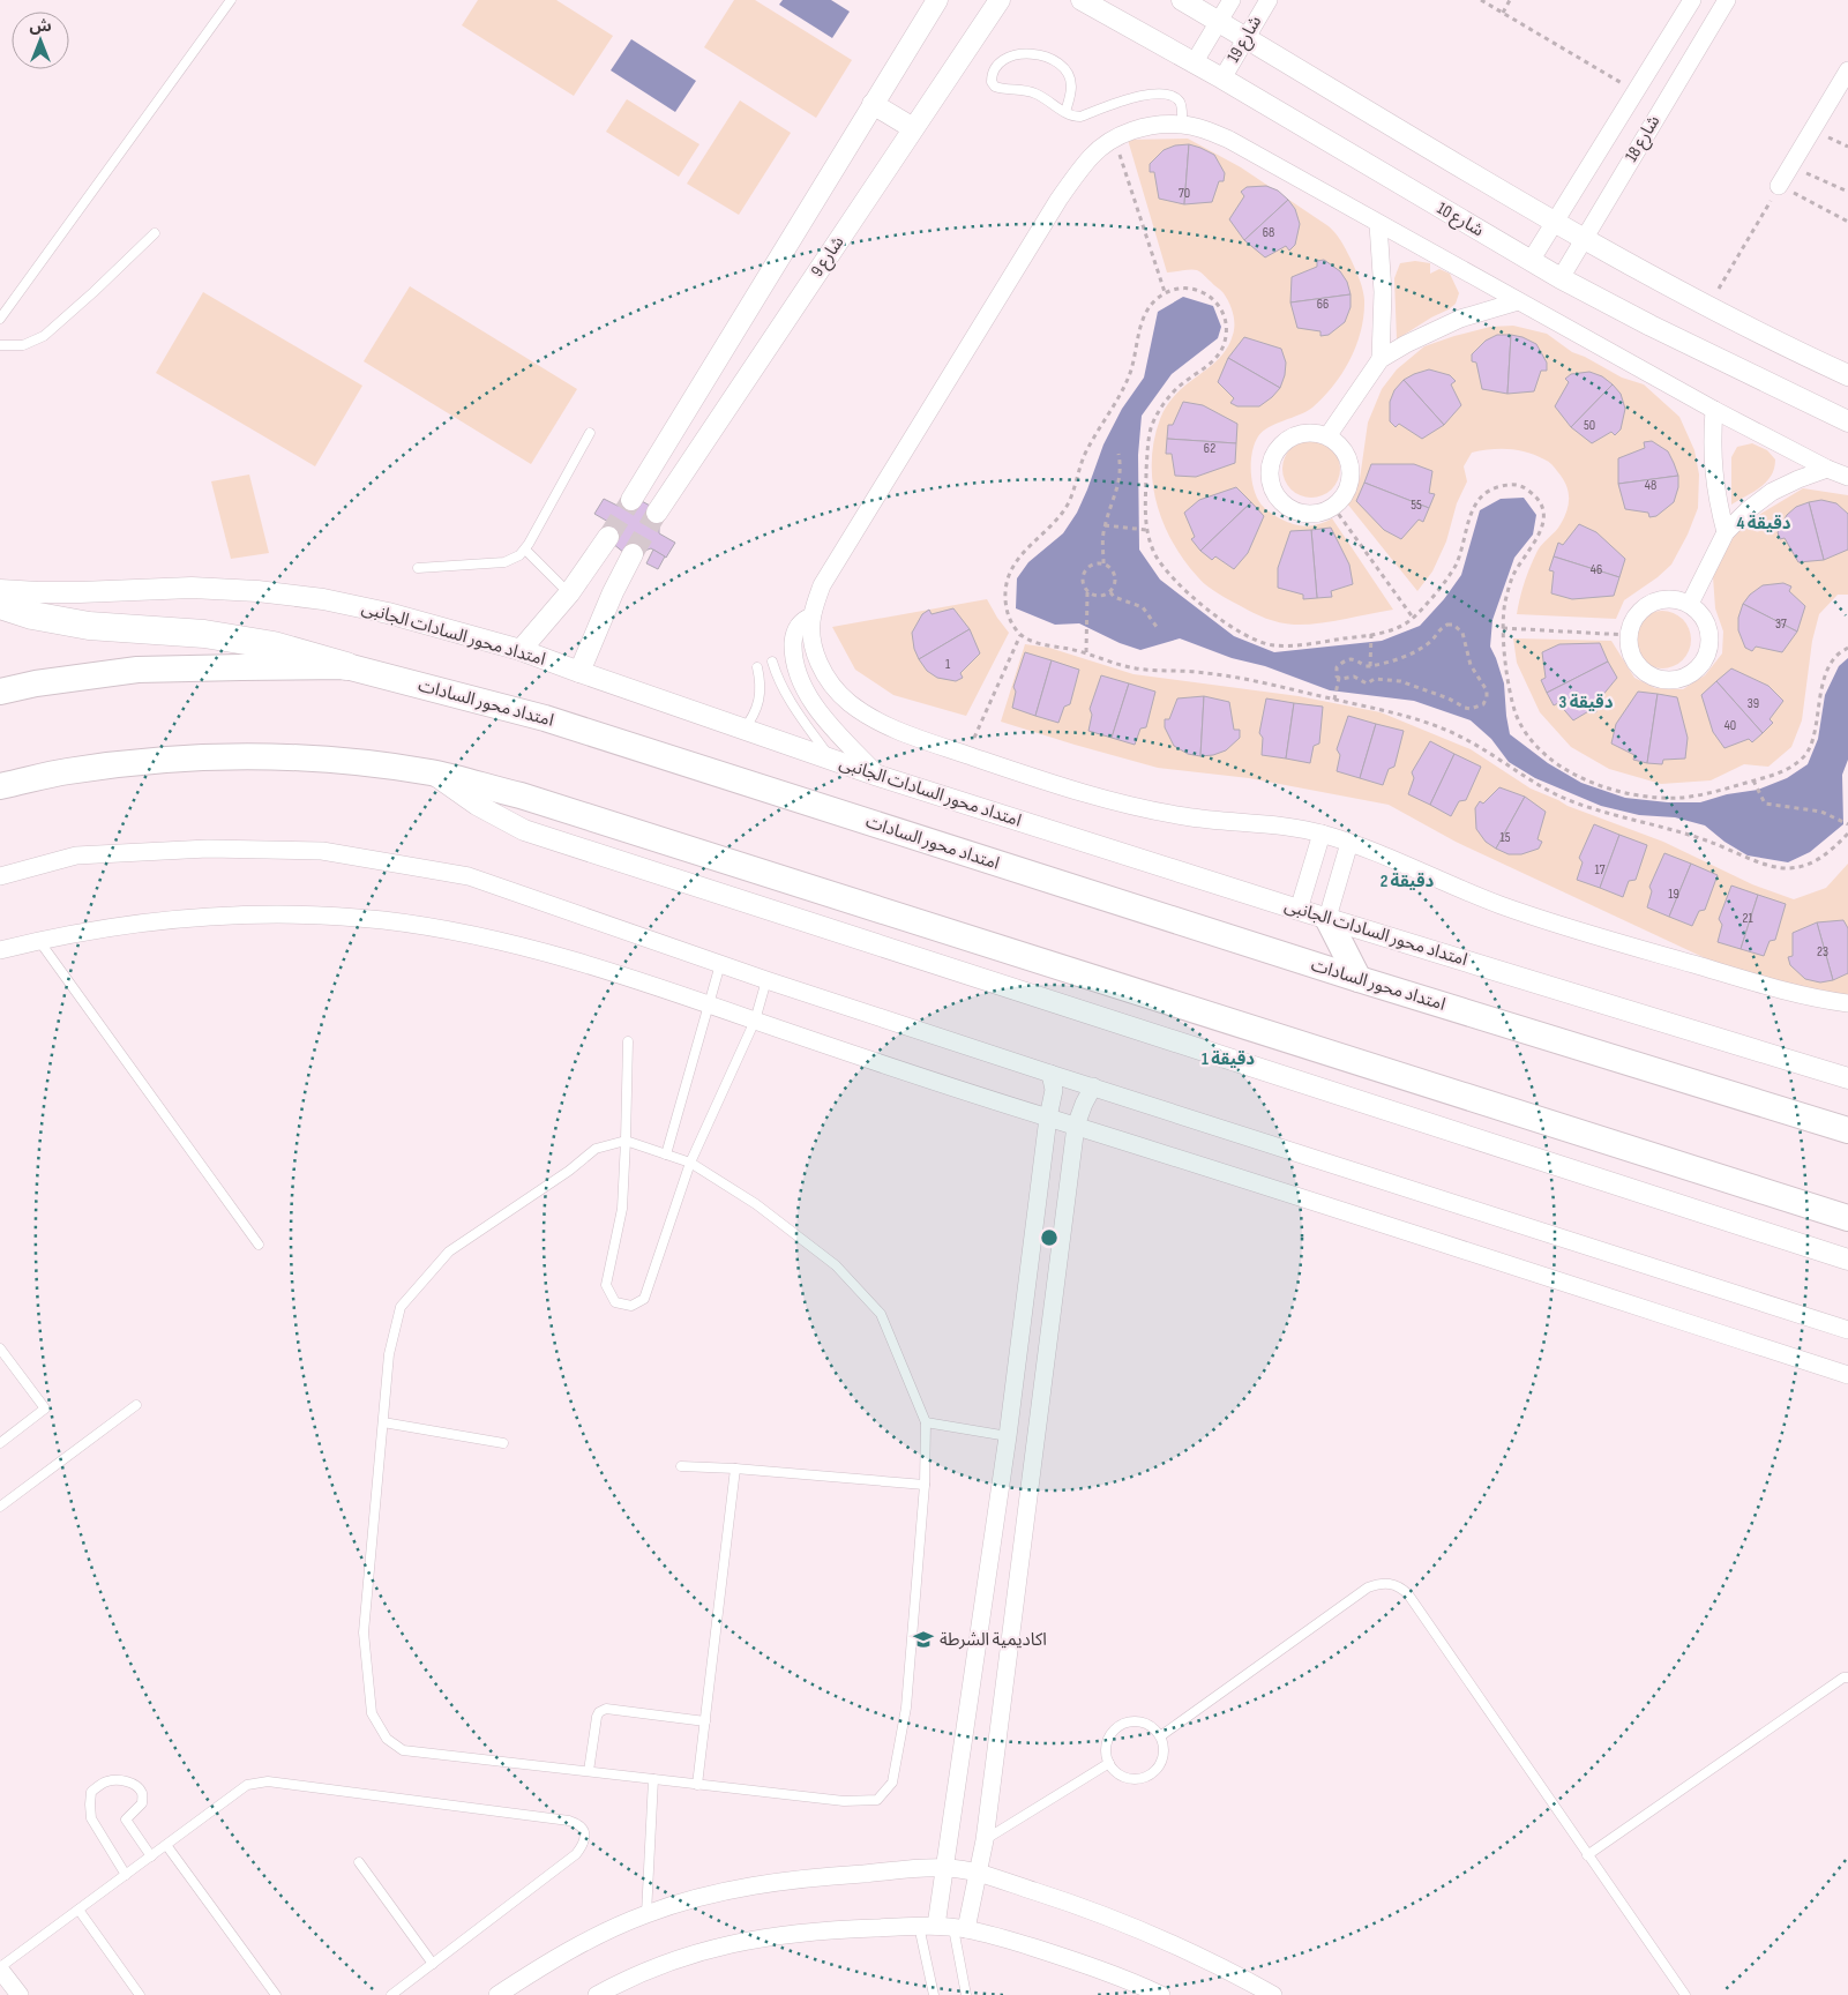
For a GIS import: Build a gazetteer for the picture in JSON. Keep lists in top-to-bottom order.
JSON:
{
  "streets": {
    "main road": ["امتداد محور السادات"],
    "street": [
      "شارع 19",
      "شارع 18",
      "شارع 10",
      "شارع 9",
      "امتداد محور السادات الجانبى"
    ]
  },
  "crossings": [
    ["شارع 19", "شارع 10"],
    ["شارع 18", "شارع 10"]
  ],
  "places": {
    "school or university": ["اكاديمية الشرطة"]
  },
  "house_numbers": [
    "70",
    "68",
    "66",
    "50",
    "62",
    "48",
    "55",
    "46",
    "37",
    "1",
    "39",
    "40",
    "15",
    "17",
    "19",
    "21",
    "23"
  ],
  "north": "top",
  "rings": [
    "4 دقيقة",
    "3 دقيقة",
    "2 دقيقة",
    "1 دقيقة"
  ]
}
